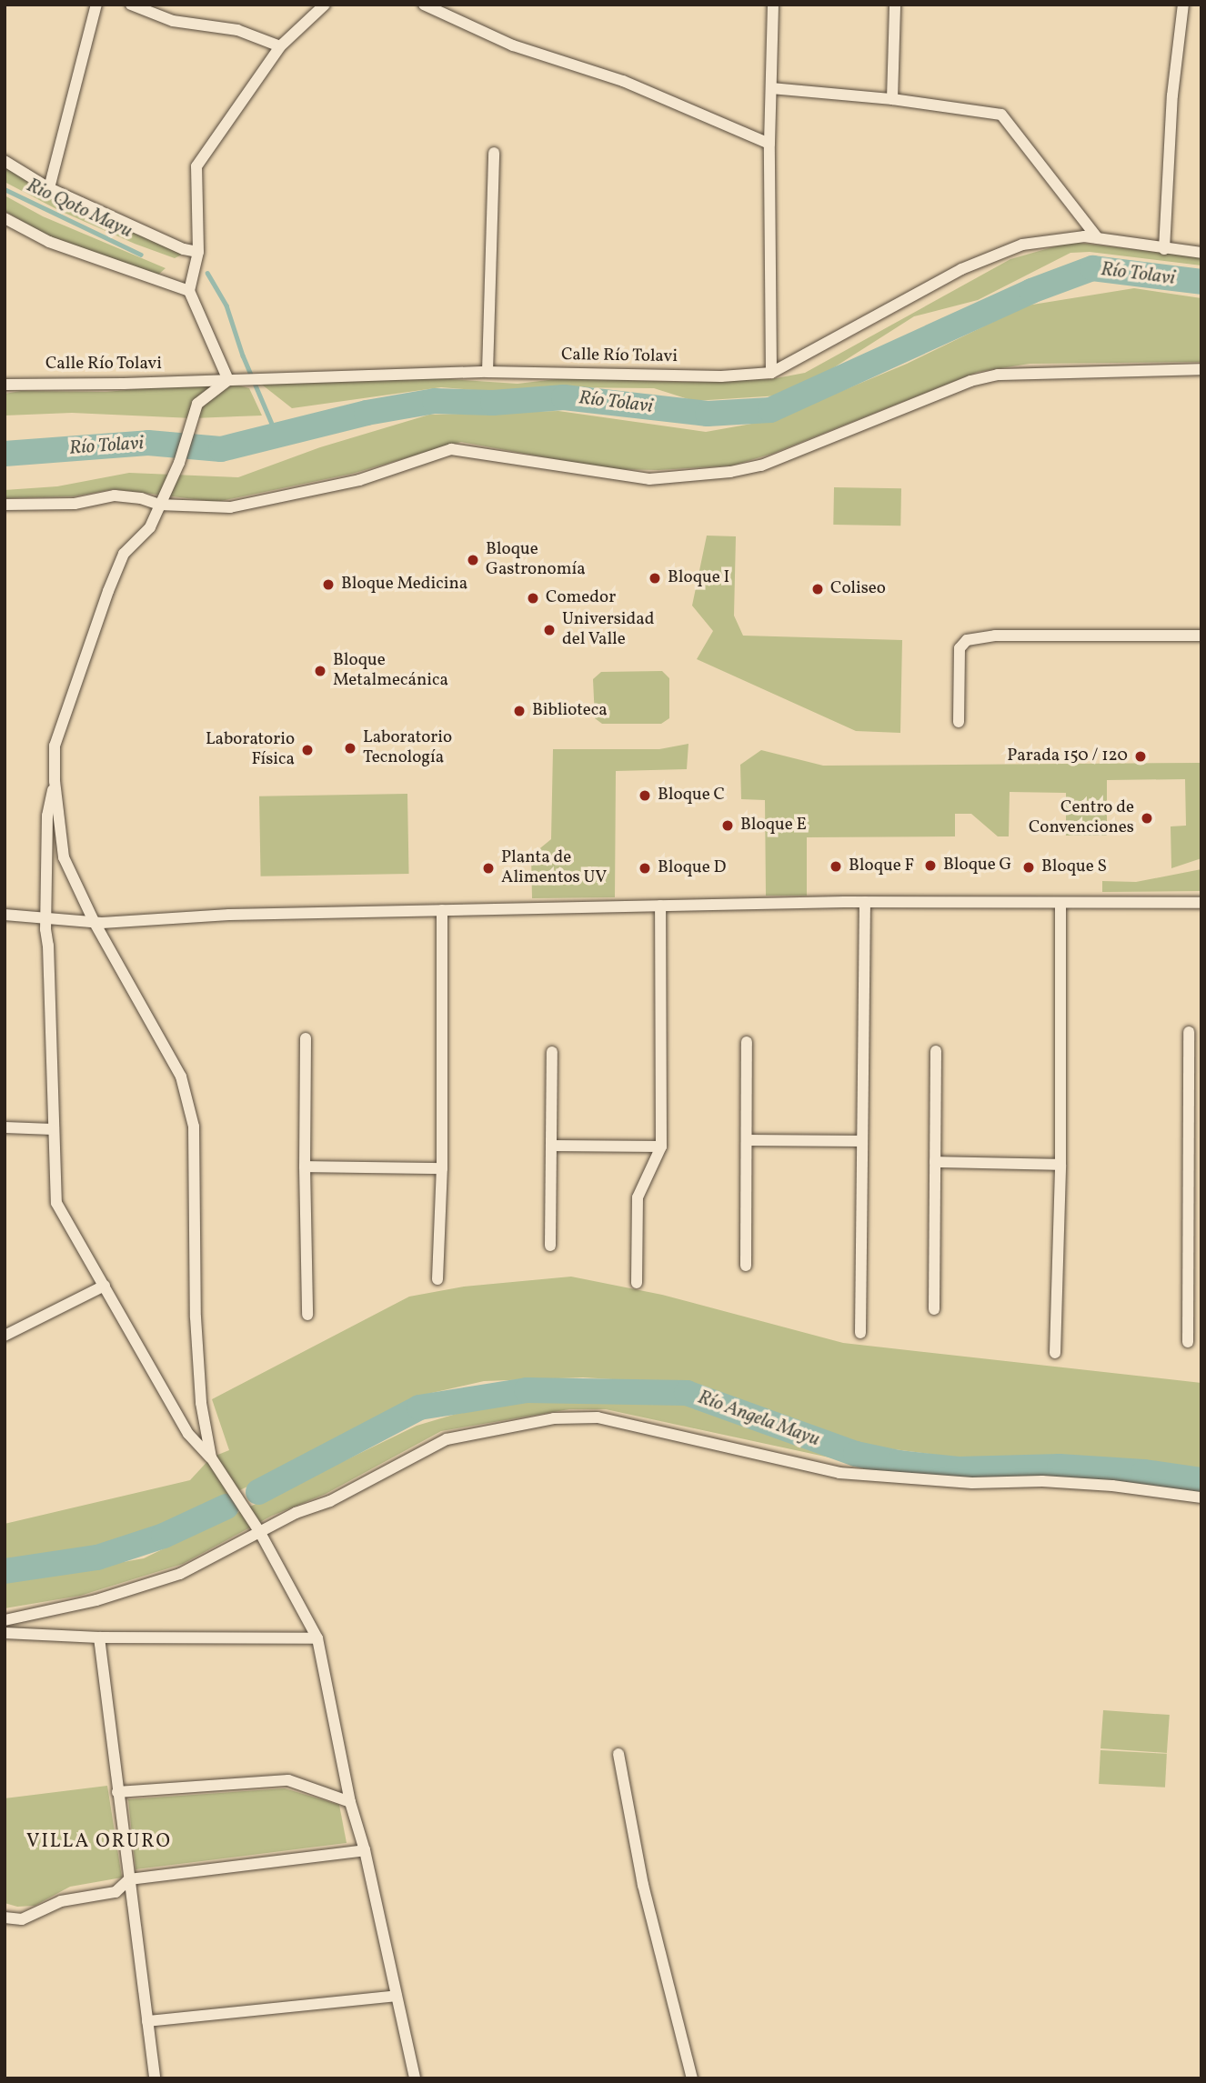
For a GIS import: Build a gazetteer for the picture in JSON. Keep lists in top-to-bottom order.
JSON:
{
  "streets": {
    "street": ["Calle Río Tolavi"]
  },
  "districts": ["VILLA ORURO"],
  "water": ["Rio Qoto Mayu", "Río Tolavi", "Río Angela Mayu"],
  "places": [
    "Bloque Gastronomía",
    "Bloque I",
    "Bloque Medicina",
    "Coliseo",
    "Comedor",
    "Universidad del Valle",
    "Bloque Metalmecánica",
    "Biblioteca",
    "Laboratorio Tecnología",
    "Laboratorio Física",
    "Parada 150 / 120",
    "Bloque C",
    "Centro de Convenciones",
    "Bloque E",
    "Bloque G",
    "Bloque F",
    "Bloque S",
    "Planta de Alimentos UV",
    "Bloque D"
  ]
}
